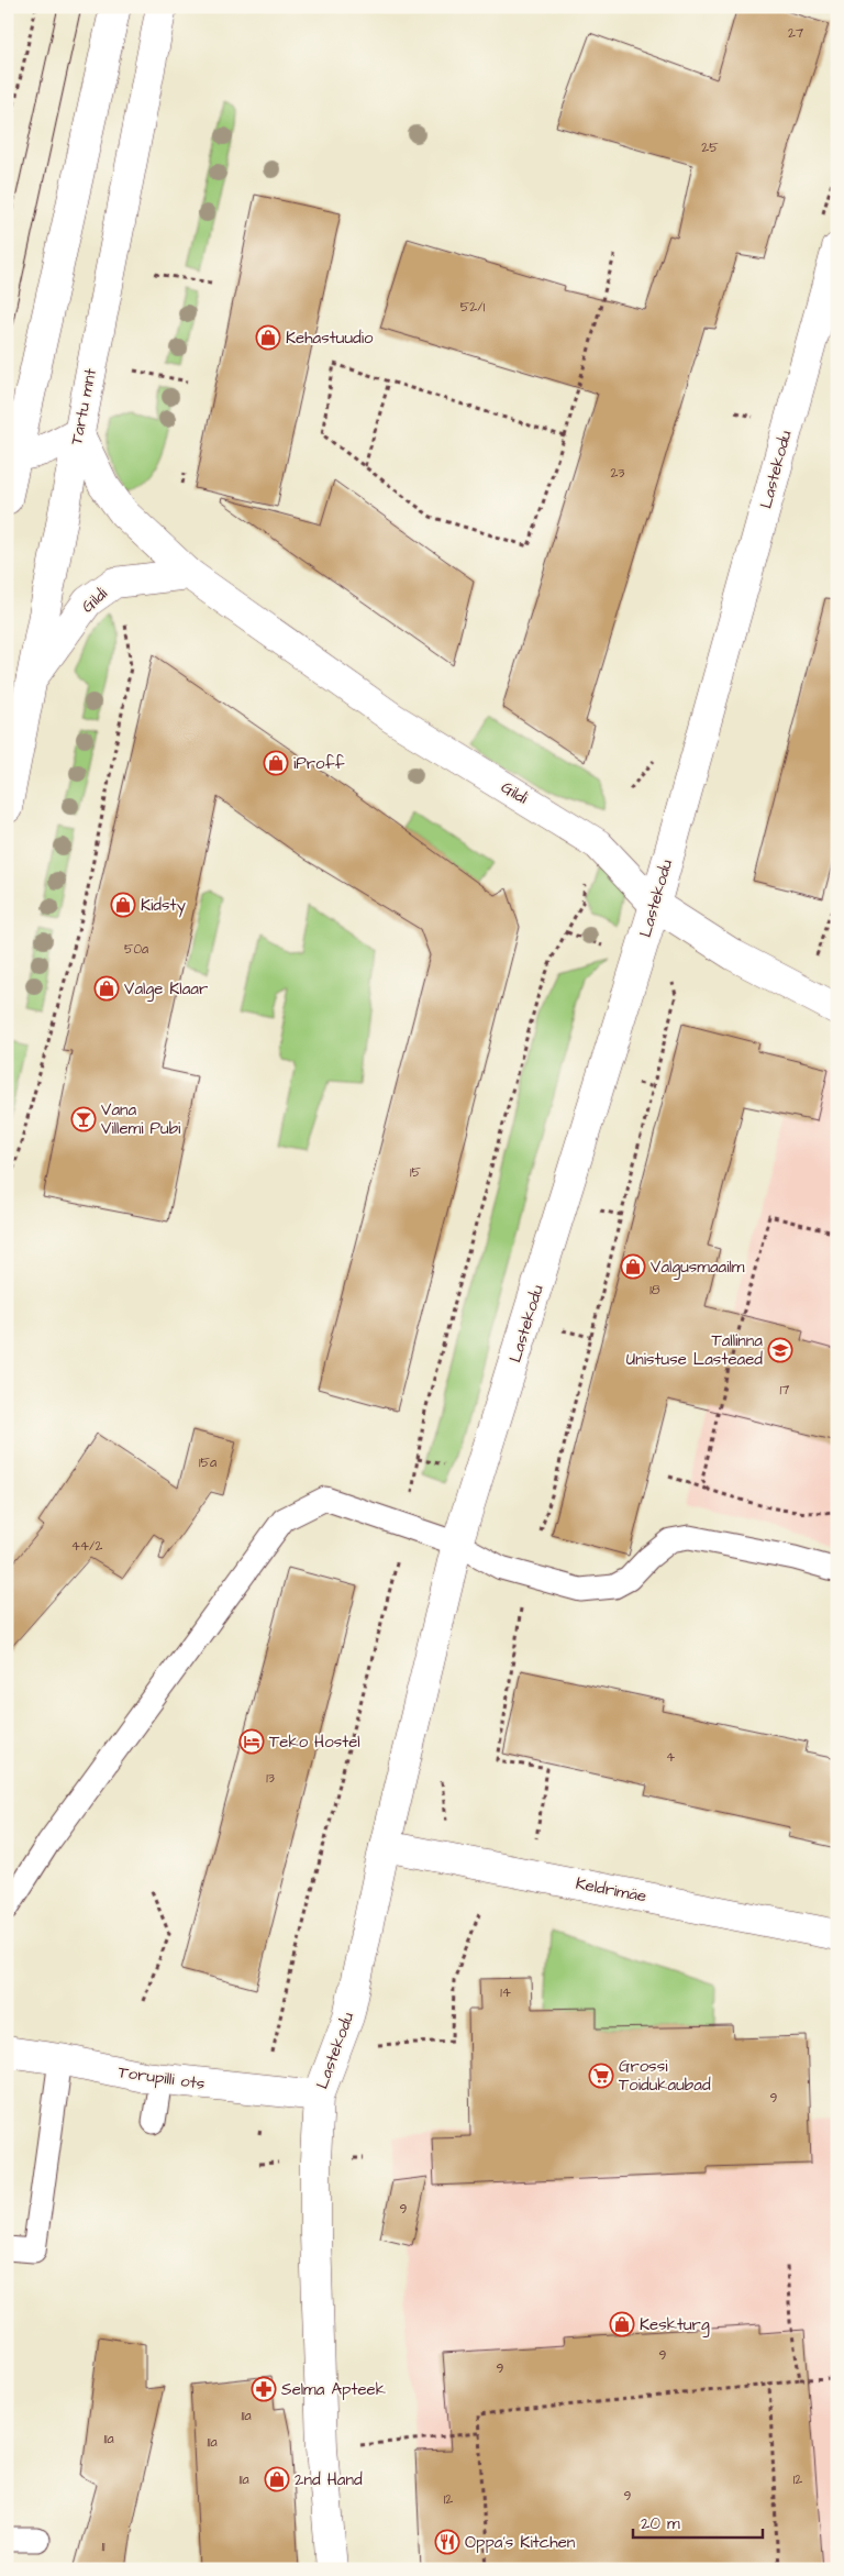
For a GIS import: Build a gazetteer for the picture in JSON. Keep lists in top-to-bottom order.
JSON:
{
  "streets": {
    "street": [
      "Tartu mnt",
      "Lastekodu",
      "Gildi",
      "Keldrimäe",
      "Torupilli ots"
    ]
  },
  "crossings": [
    ["Tartu mnt", "Gildi"],
    ["Lastekodu", "Gildi"],
    ["Lastekodu", "Keldrimäe"],
    ["Lastekodu", "Torupilli ots"]
  ],
  "places": {
    "shop": [
      "Kehastuudio",
      "iProff",
      "Kidsty",
      "Valge Klaar",
      "Valgusmaailm",
      "Keskturg",
      "2nd Hand"
    ],
    "bar": ["Vana Villemi Pubi"],
    "school or university": ["Tallinna Unistuse Lasteaed"],
    "hotel": ["Teko Hostel"],
    "supermarket": ["Grossi Toidukaubad"],
    "pharmacy": ["Selma Apteek"],
    "restaurant": ["Oppa's Kitchen"]
  },
  "house_numbers": [
    "27",
    "25",
    "52/1",
    "23",
    "50a",
    "15",
    "18",
    "17",
    "15a",
    "44/2",
    "4",
    "13",
    "14",
    "9",
    "9",
    "9",
    "9",
    "11a",
    "11a",
    "11a",
    "11a",
    "12",
    "9",
    "12",
    "11"
  ],
  "scale_bar": "20 m"
}
